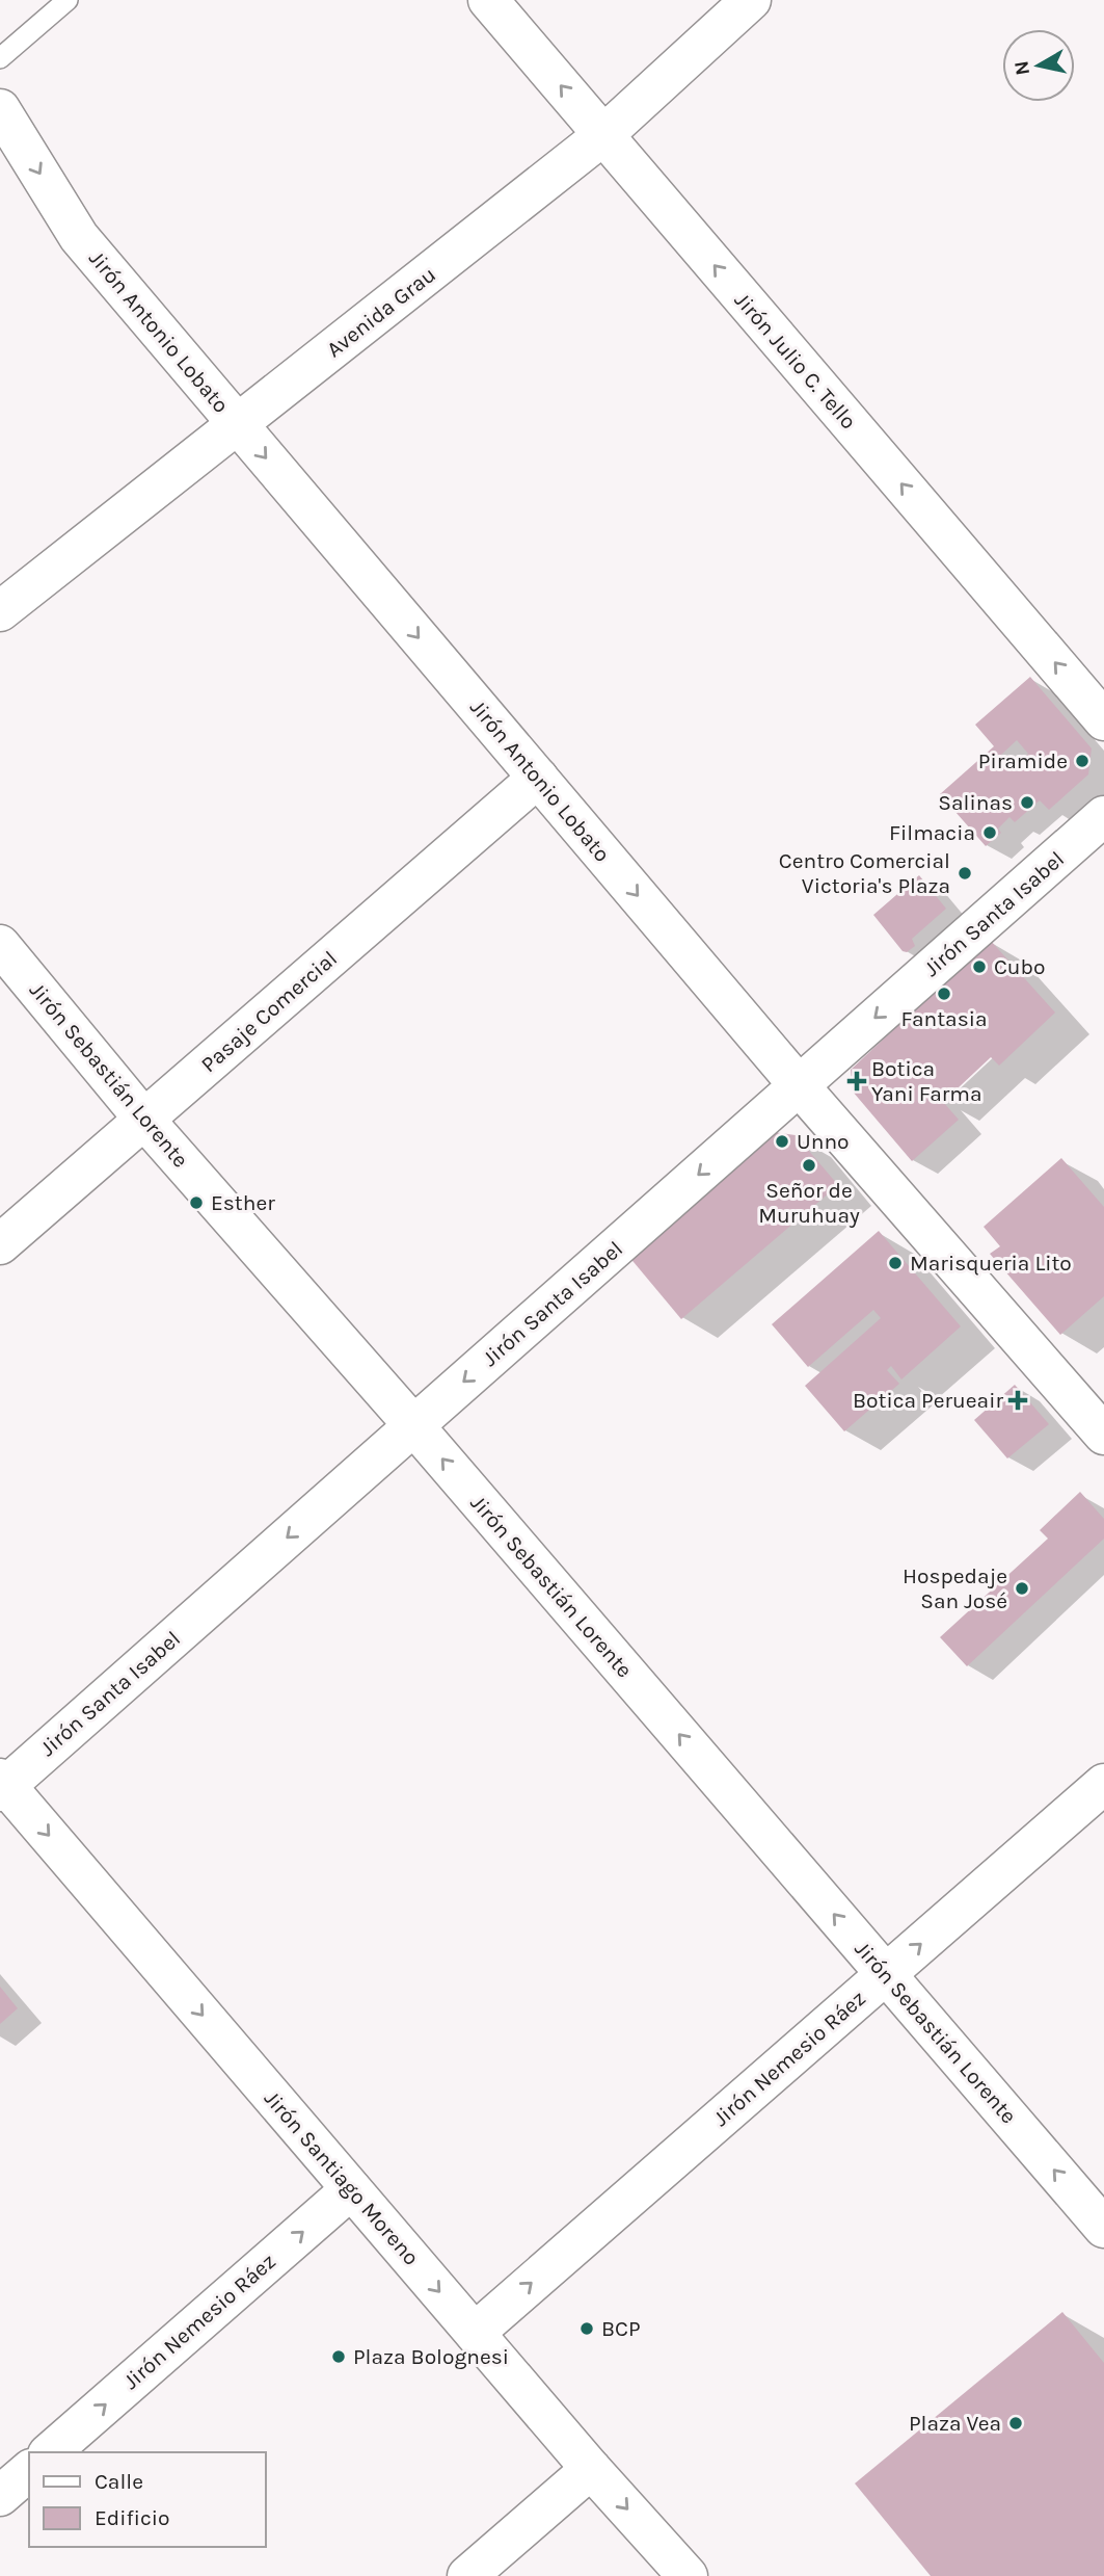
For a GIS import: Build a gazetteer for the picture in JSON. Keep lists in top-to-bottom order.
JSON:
{
  "streets": {
    "street": [
      "Avenida Grau",
      "Jirón Antonio Lobato",
      "Jirón Julio C. Tello",
      "Jirón Santa Isabel",
      "Pasaje Comercial",
      "Jirón Sebastián Lorente",
      "Jirón Nemesio Ráez",
      "Jirón Santiago Moreno"
    ]
  },
  "crossings": [
    ["Avenida Grau", "Jirón Antonio Lobato"],
    ["Avenida Grau", "Jirón Julio C. Tello"],
    ["Jirón Antonio Lobato", "Jirón Santa Isabel"],
    ["Jirón Antonio Lobato", "Pasaje Comercial"],
    ["Jirón Santa Isabel", "Jirón Sebastián Lorente"],
    ["Jirón Santa Isabel", "Jirón Santiago Moreno"],
    ["Pasaje Comercial", "Jirón Sebastián Lorente"],
    ["Jirón Sebastián Lorente", "Jirón Nemesio Ráez"],
    ["Jirón Nemesio Ráez", "Jirón Santiago Moreno"]
  ],
  "one_way": [
    "Jirón Antonio Lobato",
    "Jirón Julio C. Tello",
    "Jirón Santa Isabel",
    "Jirón Sebastián Lorente",
    "Jirón Nemesio Ráez",
    "Jirón Santiago Moreno"
  ],
  "places": {
    "other": [
      "Piramide",
      "Salinas",
      "Filmacia",
      "Centro Comercial Victoria's Plaza",
      "Cubo",
      "Fantasia",
      "Unno",
      "Señor de Muruhuay",
      "Esther",
      "Marisqueria Lito",
      "Hospedaje San José",
      "BCP",
      "Plaza Bolognesi",
      "Plaza Vea"
    ],
    "health": ["Botica Yani Farma", "Botica Perueair"]
  },
  "legend": ["Calle", "Edificio"],
  "north": "left"
}
